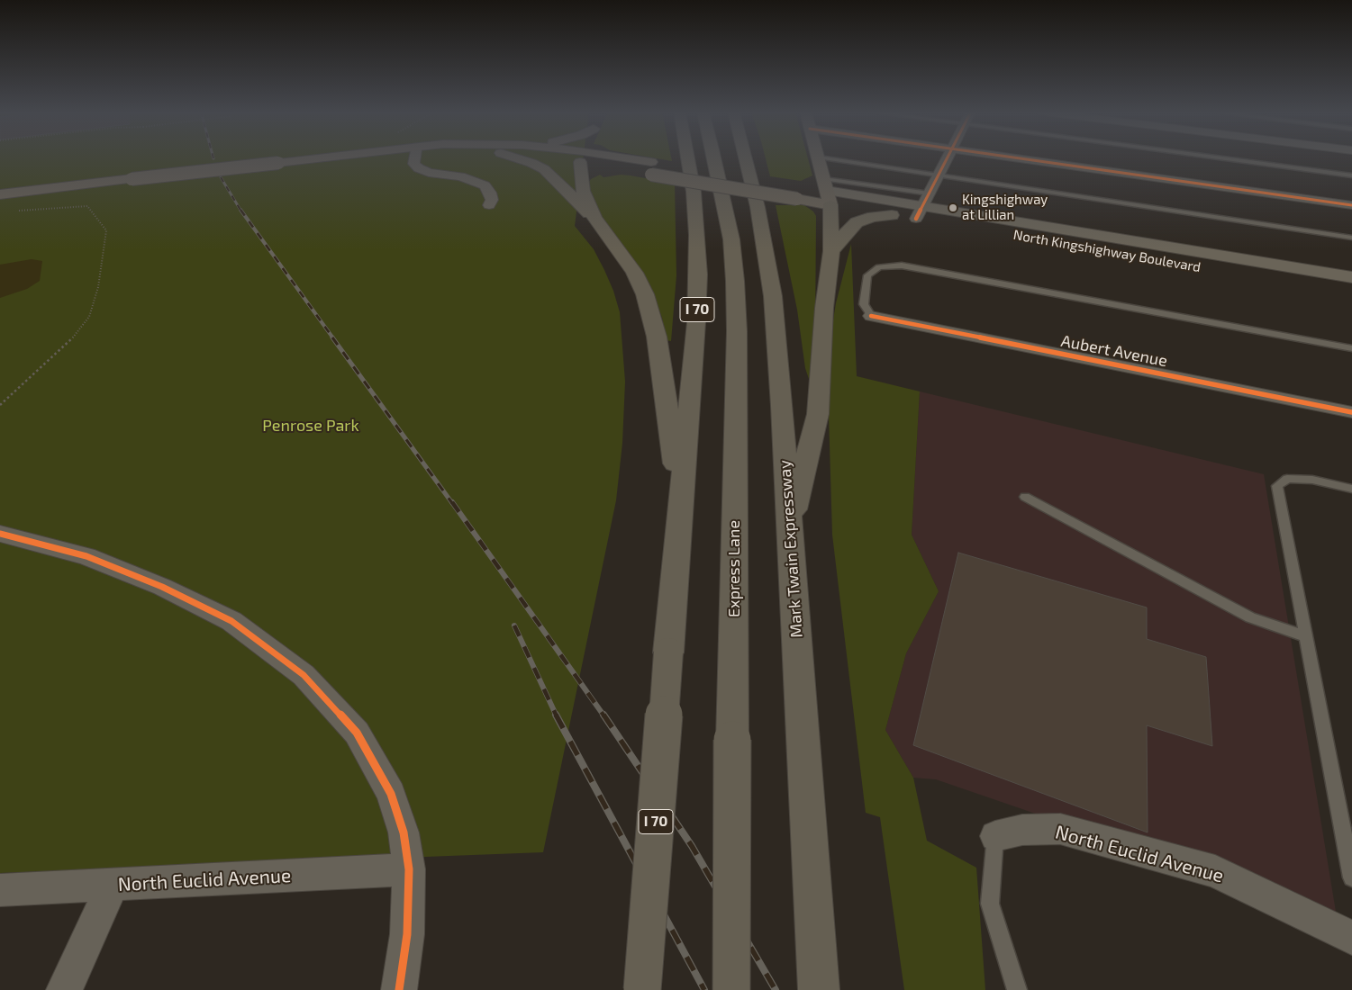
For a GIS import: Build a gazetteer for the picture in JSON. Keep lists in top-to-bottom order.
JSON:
{
  "streets": {
    "highway": ["I 70", "Mark Twain Expressway", "Express Lane"],
    "main road": ["North Kingshighway Boulevard"],
    "street": ["Aubert Avenue", "North Euclid Avenue"]
  },
  "parks": ["Penrose Park"],
  "places": ["Kingshighway at Lillian"]
}
